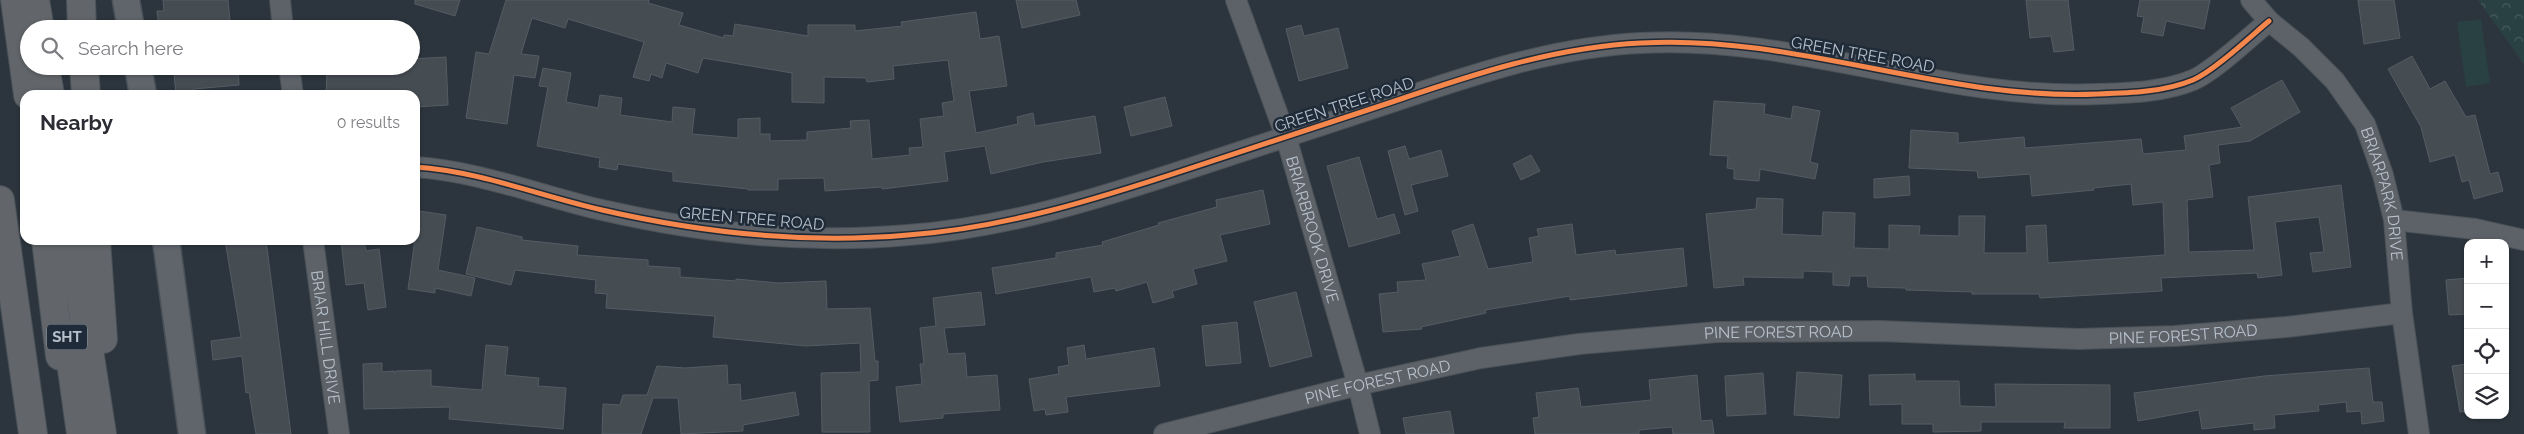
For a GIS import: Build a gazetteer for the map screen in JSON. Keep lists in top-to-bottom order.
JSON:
{
  "streets": {
    "highway": ["SHT"],
    "street": [
      "GREEN TREE ROAD",
      "BRIARPARK DRIVE",
      "BRIARBROOK DRIVE",
      "PINE FOREST ROAD",
      "BRIAR HILL DRIVE"
    ]
  },
  "crossings": [
    ["GREEN TREE ROAD", "BRIARPARK DRIVE"],
    ["GREEN TREE ROAD", "BRIARBROOK DRIVE"],
    ["BRIARPARK DRIVE", "PINE FOREST ROAD"],
    ["BRIARBROOK DRIVE", "PINE FOREST ROAD"]
  ],
  "page": {
    "search": "Search here",
    "heading": ["Nearby", "0 results"],
    "map_buttons": ["+", "−"]
  }
}
